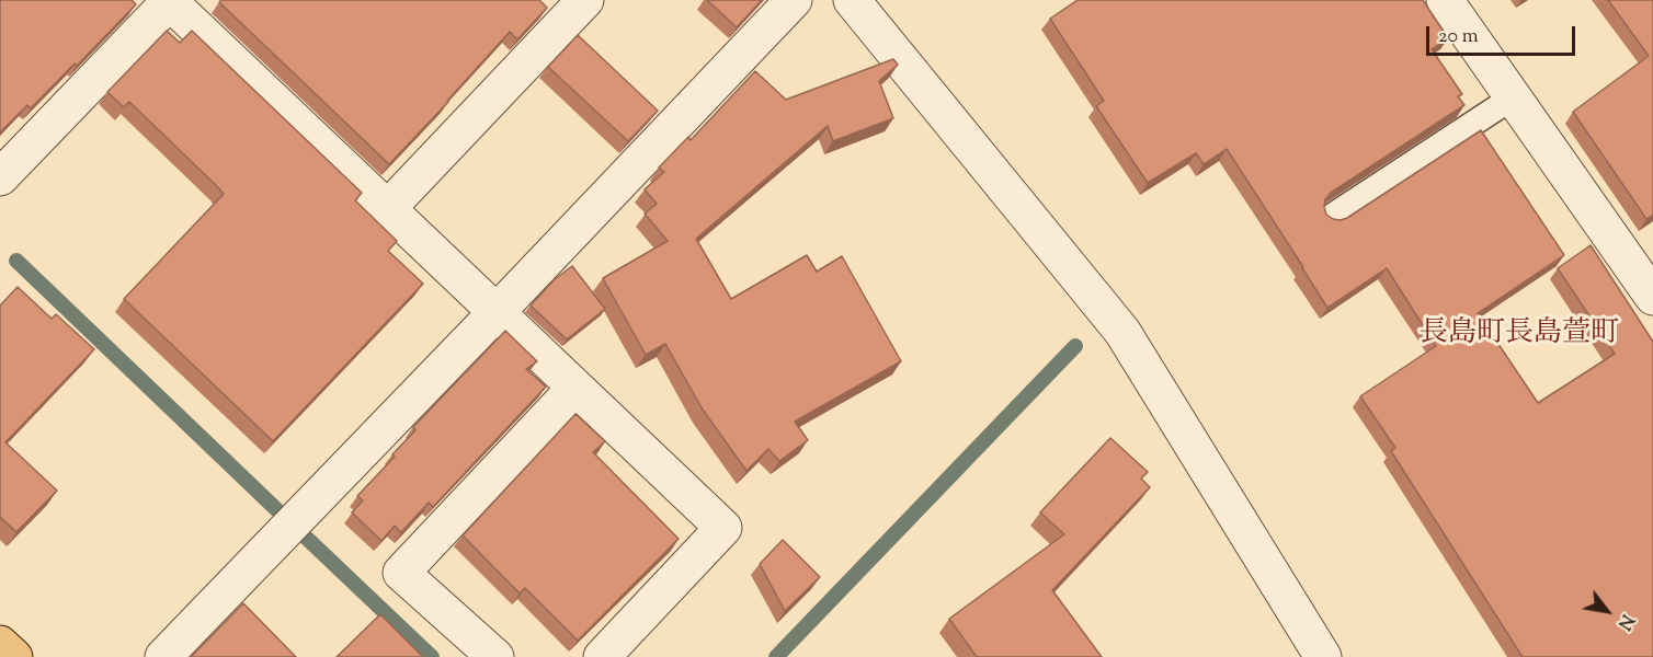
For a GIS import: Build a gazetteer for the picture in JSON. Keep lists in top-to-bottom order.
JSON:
{
  "districts": ["長島町長島萱町"],
  "scale_bar": "20 m",
  "north": "bottom right"
}
